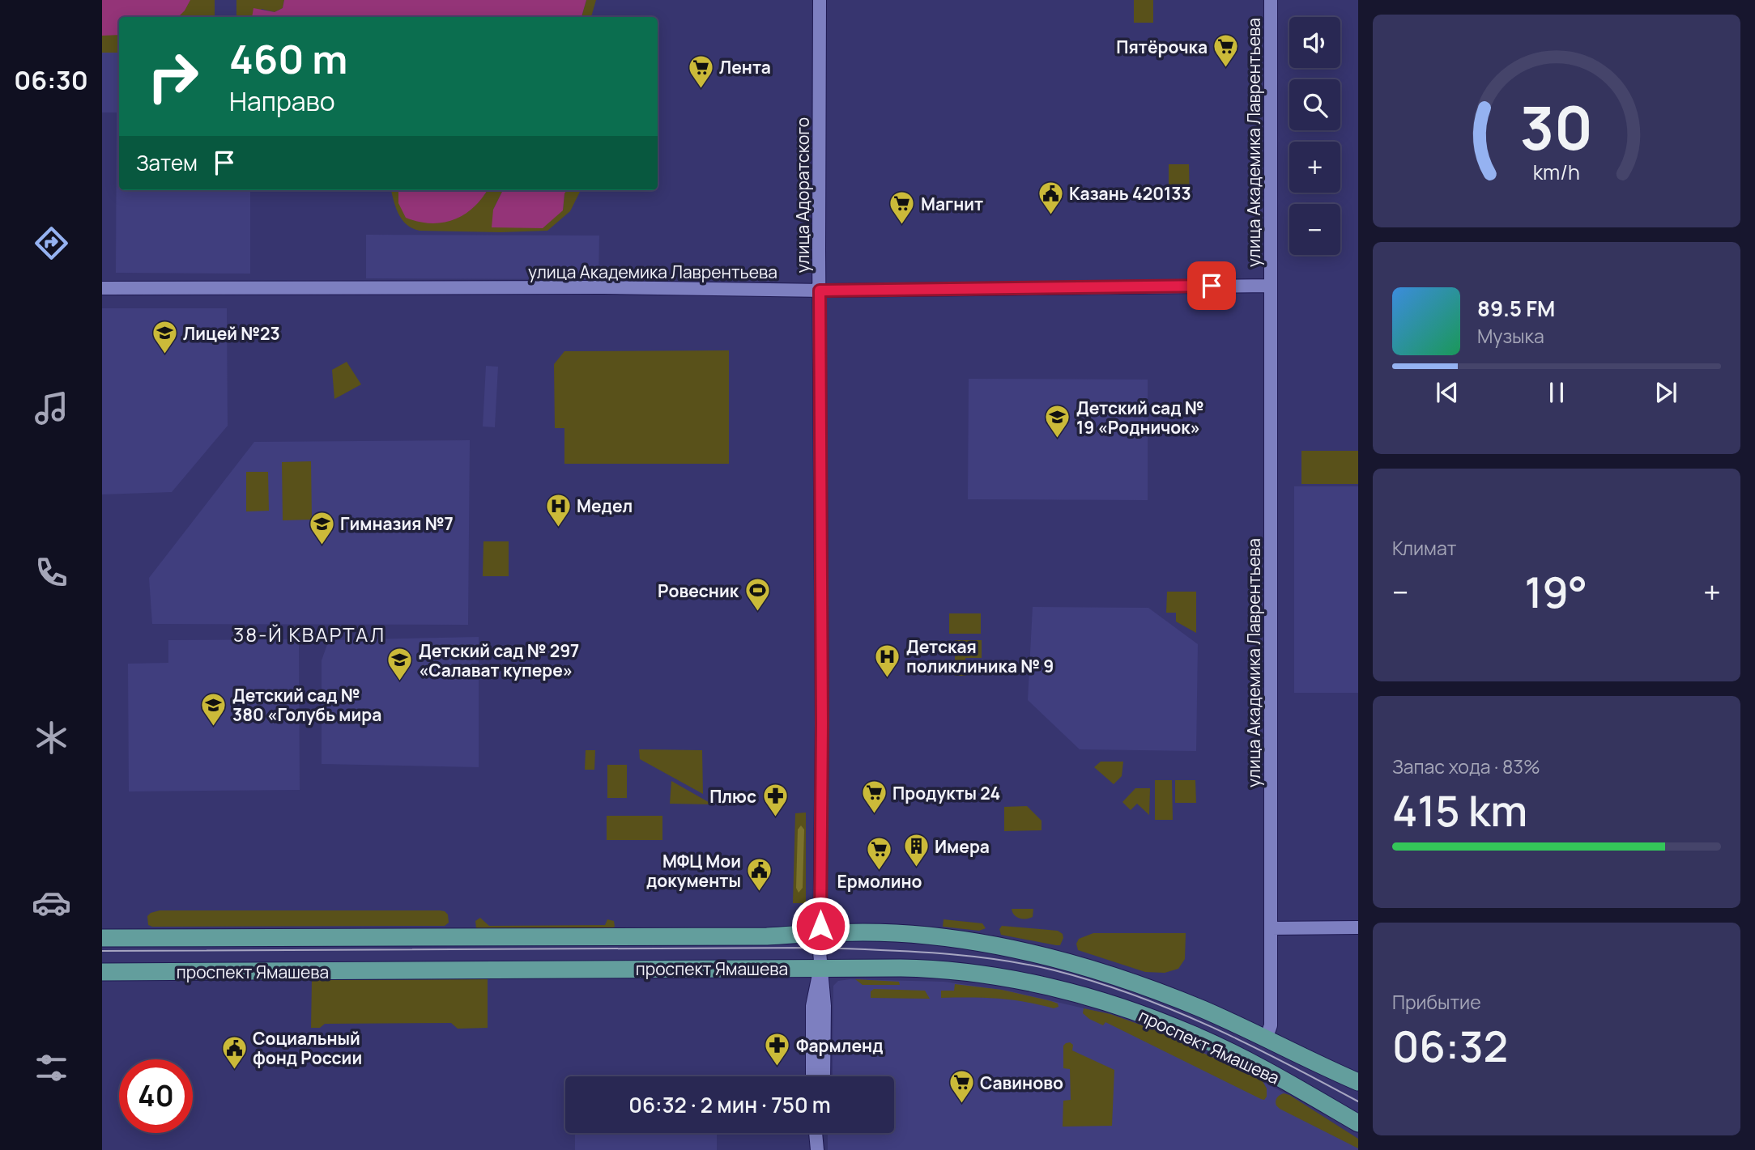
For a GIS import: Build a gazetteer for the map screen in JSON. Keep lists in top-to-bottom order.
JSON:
{
  "streets": {
    "main road": ["проспект Ямашева"],
    "street": ["улица Академика Лаврентьева", "улица Адоратского"]
  },
  "crossings": [
    ["улица Академика Лаврентьева", "улица Адоратского"],
    ["улица Академика Лаврентьева", "проспект Ямашева"],
    ["улица Адоратского", "проспект Ямашева"]
  ],
  "districts": ["38-Й КВАРТАЛ"],
  "places": {
    "supermarket": [
      "Пятёрочка",
      "Лента",
      "Магнит",
      "Продукты 24",
      "Ермолино",
      "Савиново"
    ],
    "public building": ["Казань 420133", "МФЦ Мои документы", "Социальный фонд России"],
    "school or university": [
      "Лицей №23",
      "Детский сад № 19 «Родничок»",
      "Гимназия №7",
      "Детский сад № 297 «Салават купере»",
      "Детский сад № 380 «Голубь мира"
    ],
    "hospital": ["Медел", "Детская поликлиника № 9"],
    "sports": ["Ровесник"],
    "pharmacy": ["Плюс", "Фармленд"],
    "building": ["Имера"]
  },
  "page": {
    "tabs": "06:30",
    "map_buttons": ["+", "−"],
    "turn": ["460 m", "Направо"],
    "then": "Затем",
    "song": ["89.5 FM", "Музыка"],
    "tile": [
      "Климат",
      ["Запас хода · 83%", "415 km"],
      ["Прибытие", "06:32"]
    ],
    "heat": ["−", "19°", "+"],
    "limit": "40",
    "trip": "06:32 · 2 мин · 750 m",
    "gauge": ["30", "km/h"]
  }
}
